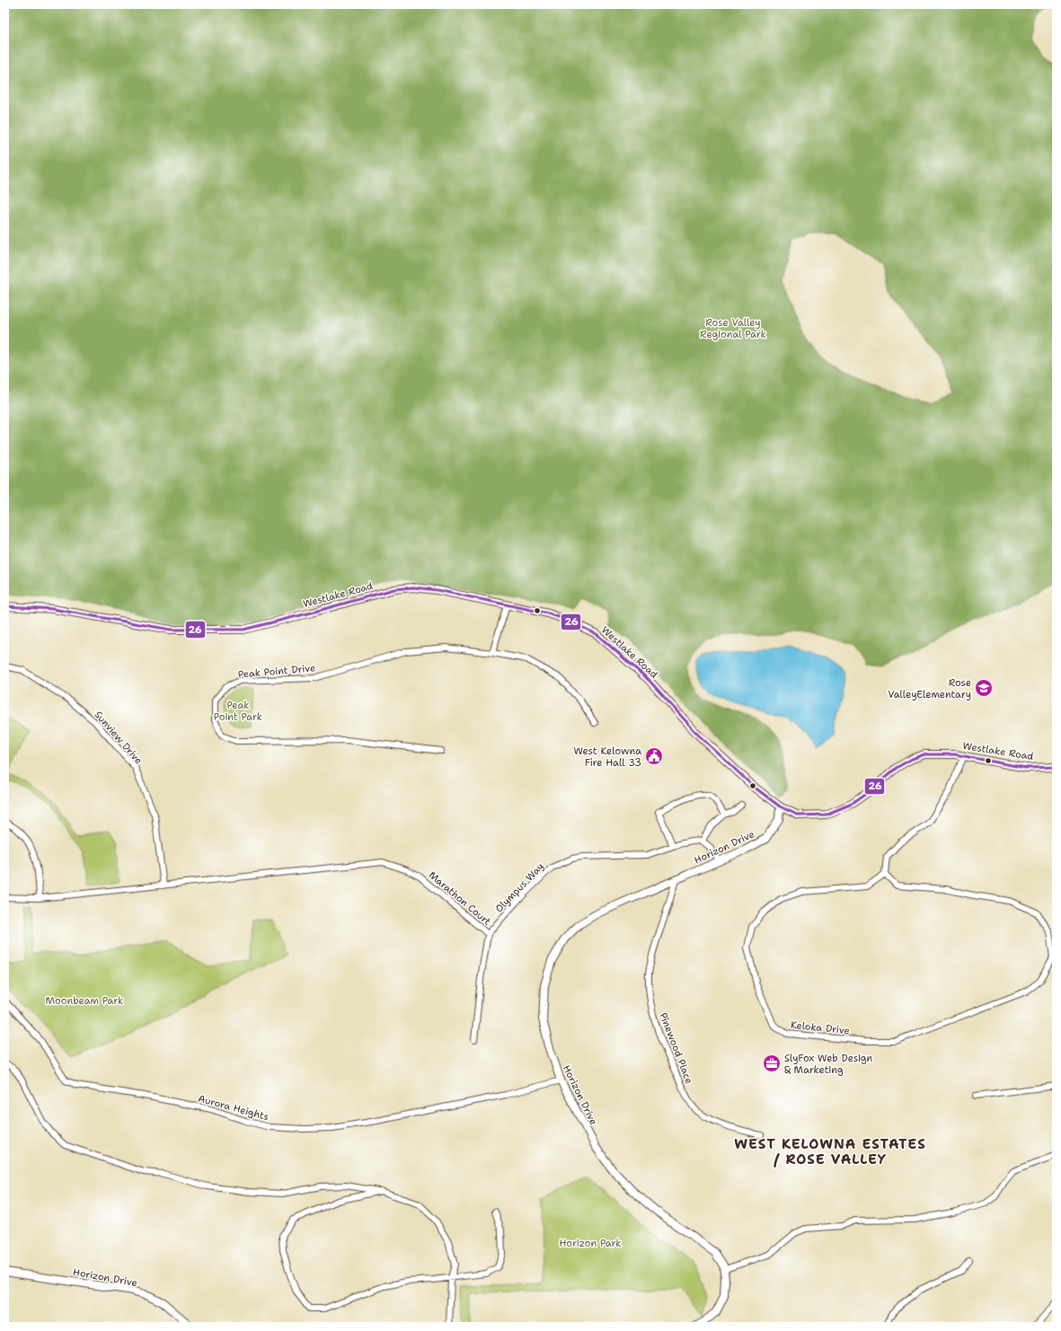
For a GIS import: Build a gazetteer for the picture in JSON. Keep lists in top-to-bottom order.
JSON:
{
  "streets": {
    "street": [
      "Westlake Road",
      "Peak Point Drive",
      "Sunview Drive",
      "Horizon Drive",
      "Olympus Way",
      "Marathon Court",
      "Keloka Drive",
      "Pinewood Place",
      "Aurora Heights"
    ]
  },
  "crossings": [
    ["Westlake Road", "Horizon Drive"],
    ["Sunview Drive", "Marathon Court"],
    ["Horizon Drive", "Pinewood Place"],
    ["Horizon Drive", "Aurora Heights"],
    ["Olympus Way", "Marathon Court"]
  ],
  "districts": ["WEST KELOWNA ESTATES / ROSE VALLEY"],
  "parks": [
    "Rose Valley Regional Park",
    "Peak Point Park",
    "Moonbeam Park",
    "Horizon Park"
  ],
  "places": {
    "school or university": ["Rose ValleyElementary"],
    "public building": ["West Kelowna Fire Hall 33"],
    "office": ["SlyFox Web Design & Marketing"]
  },
  "lines": ["transit line 26"]
}
